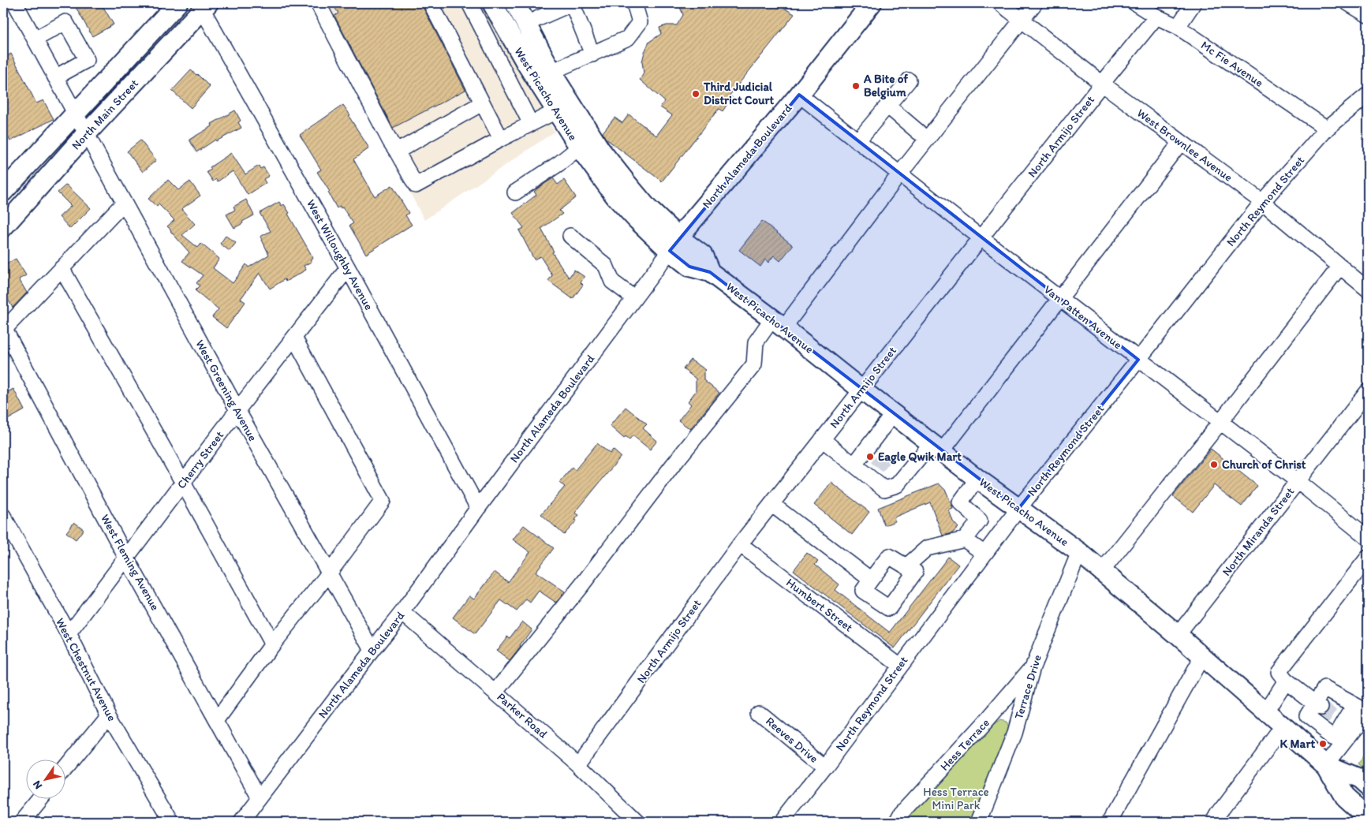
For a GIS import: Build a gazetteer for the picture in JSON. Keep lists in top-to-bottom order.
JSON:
{
  "streets": {
    "main road": ["West Picacho Avenue", "North Main Street", "North Alameda Boulevard"],
    "street": [
      "Mc Fie Avenue",
      "North Armijo Street",
      "West Brownlee Avenue",
      "North Reymond Street",
      "West Willoughby Avenue",
      "Van Patten Avenue",
      "West Greening Avenue",
      "Cherry Street",
      "North Miranda Street",
      "West Fleming Avenue",
      "Humbert Street",
      "West Chestnut Avenue",
      "Terrace Drive",
      "Parker Road",
      "Reeves Drive",
      "Hess Terrace"
    ]
  },
  "crossings": [
    ["Mc Fie Avenue", "North Armijo Street"],
    ["Mc Fie Avenue", "North Reymond Street"],
    ["West Picacho Avenue", "North Armijo Street"],
    ["West Picacho Avenue", "North Alameda Boulevard"],
    ["West Picacho Avenue", "North Reymond Street"],
    ["West Picacho Avenue", "North Miranda Street"],
    ["West Picacho Avenue", "Terrace Drive"],
    ["North Main Street", "West Willoughby Avenue"],
    ["North Main Street", "West Greening Avenue"],
    ["North Armijo Street", "West Brownlee Avenue"],
    ["North Armijo Street", "Van Patten Avenue"],
    ["North Armijo Street", "Humbert Street"],
    ["North Armijo Street", "Parker Road"],
    ["West Brownlee Avenue", "North Reymond Street"],
    ["North Alameda Boulevard", "West Willoughby Avenue"],
    ["North Alameda Boulevard", "Van Patten Avenue"],
    ["North Alameda Boulevard", "West Greening Avenue"],
    ["North Alameda Boulevard", "West Fleming Avenue"],
    ["North Alameda Boulevard", "Parker Road"],
    ["North Reymond Street", "Van Patten Avenue"],
    ["North Reymond Street", "Humbert Street"],
    ["North Reymond Street", "Reeves Drive"],
    ["West Willoughby Avenue", "Cherry Street"],
    ["Van Patten Avenue", "North Miranda Street"],
    ["West Greening Avenue", "Cherry Street"],
    ["Cherry Street", "West Fleming Avenue"],
    ["Cherry Street", "West Chestnut Avenue"],
    ["Terrace Drive", "Hess Terrace"]
  ],
  "parks": ["Hess Terrace Mini Park"],
  "places": [
    "A Bite of Belgium",
    "Third Judicial District Court",
    "Eagle Qwik Mart",
    "Church of Christ",
    "K Mart"
  ],
  "north": "bottom left"
}
